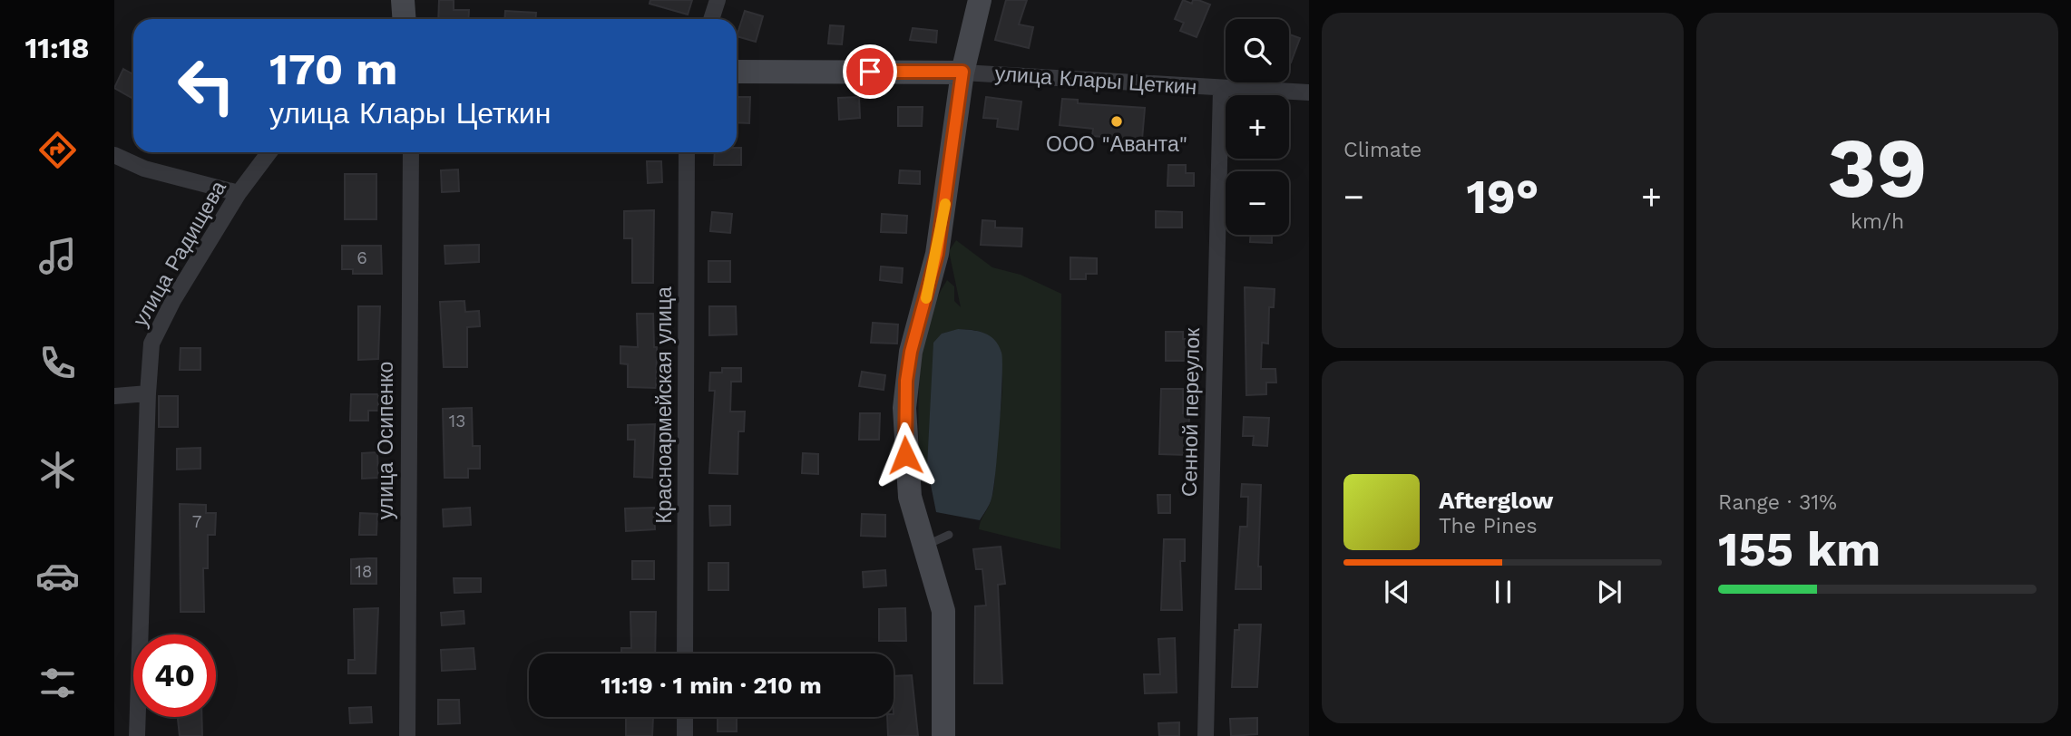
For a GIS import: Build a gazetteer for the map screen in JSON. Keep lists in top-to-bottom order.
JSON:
{
  "streets": {
    "street": [
      "улица Клары Цеткин",
      "улица Радищева",
      "Красноармейская улица",
      "Сенной переулок",
      "улица Осипенко"
    ]
  },
  "crossings": [
    ["улица Клары Цеткин", "Сенной переулок"]
  ],
  "places": ["ООО \"Аванта\""],
  "house_numbers": [
    "6",
    "13",
    "7",
    "18"
  ],
  "page": {
    "tabs": "11:18",
    "tile": [
      "Climate",
      ["39", "km/h"],
      ["Range · 31%", "155 km"]
    ],
    "map_buttons": ["+", "−"],
    "turn": ["170 m", "улица Клары Цеткин"],
    "heat": ["−", "19°", "+"],
    "song": ["Afterglow", "The Pines"],
    "limit": "40",
    "trip": "11:19 · 1 min · 210 m"
  }
}
